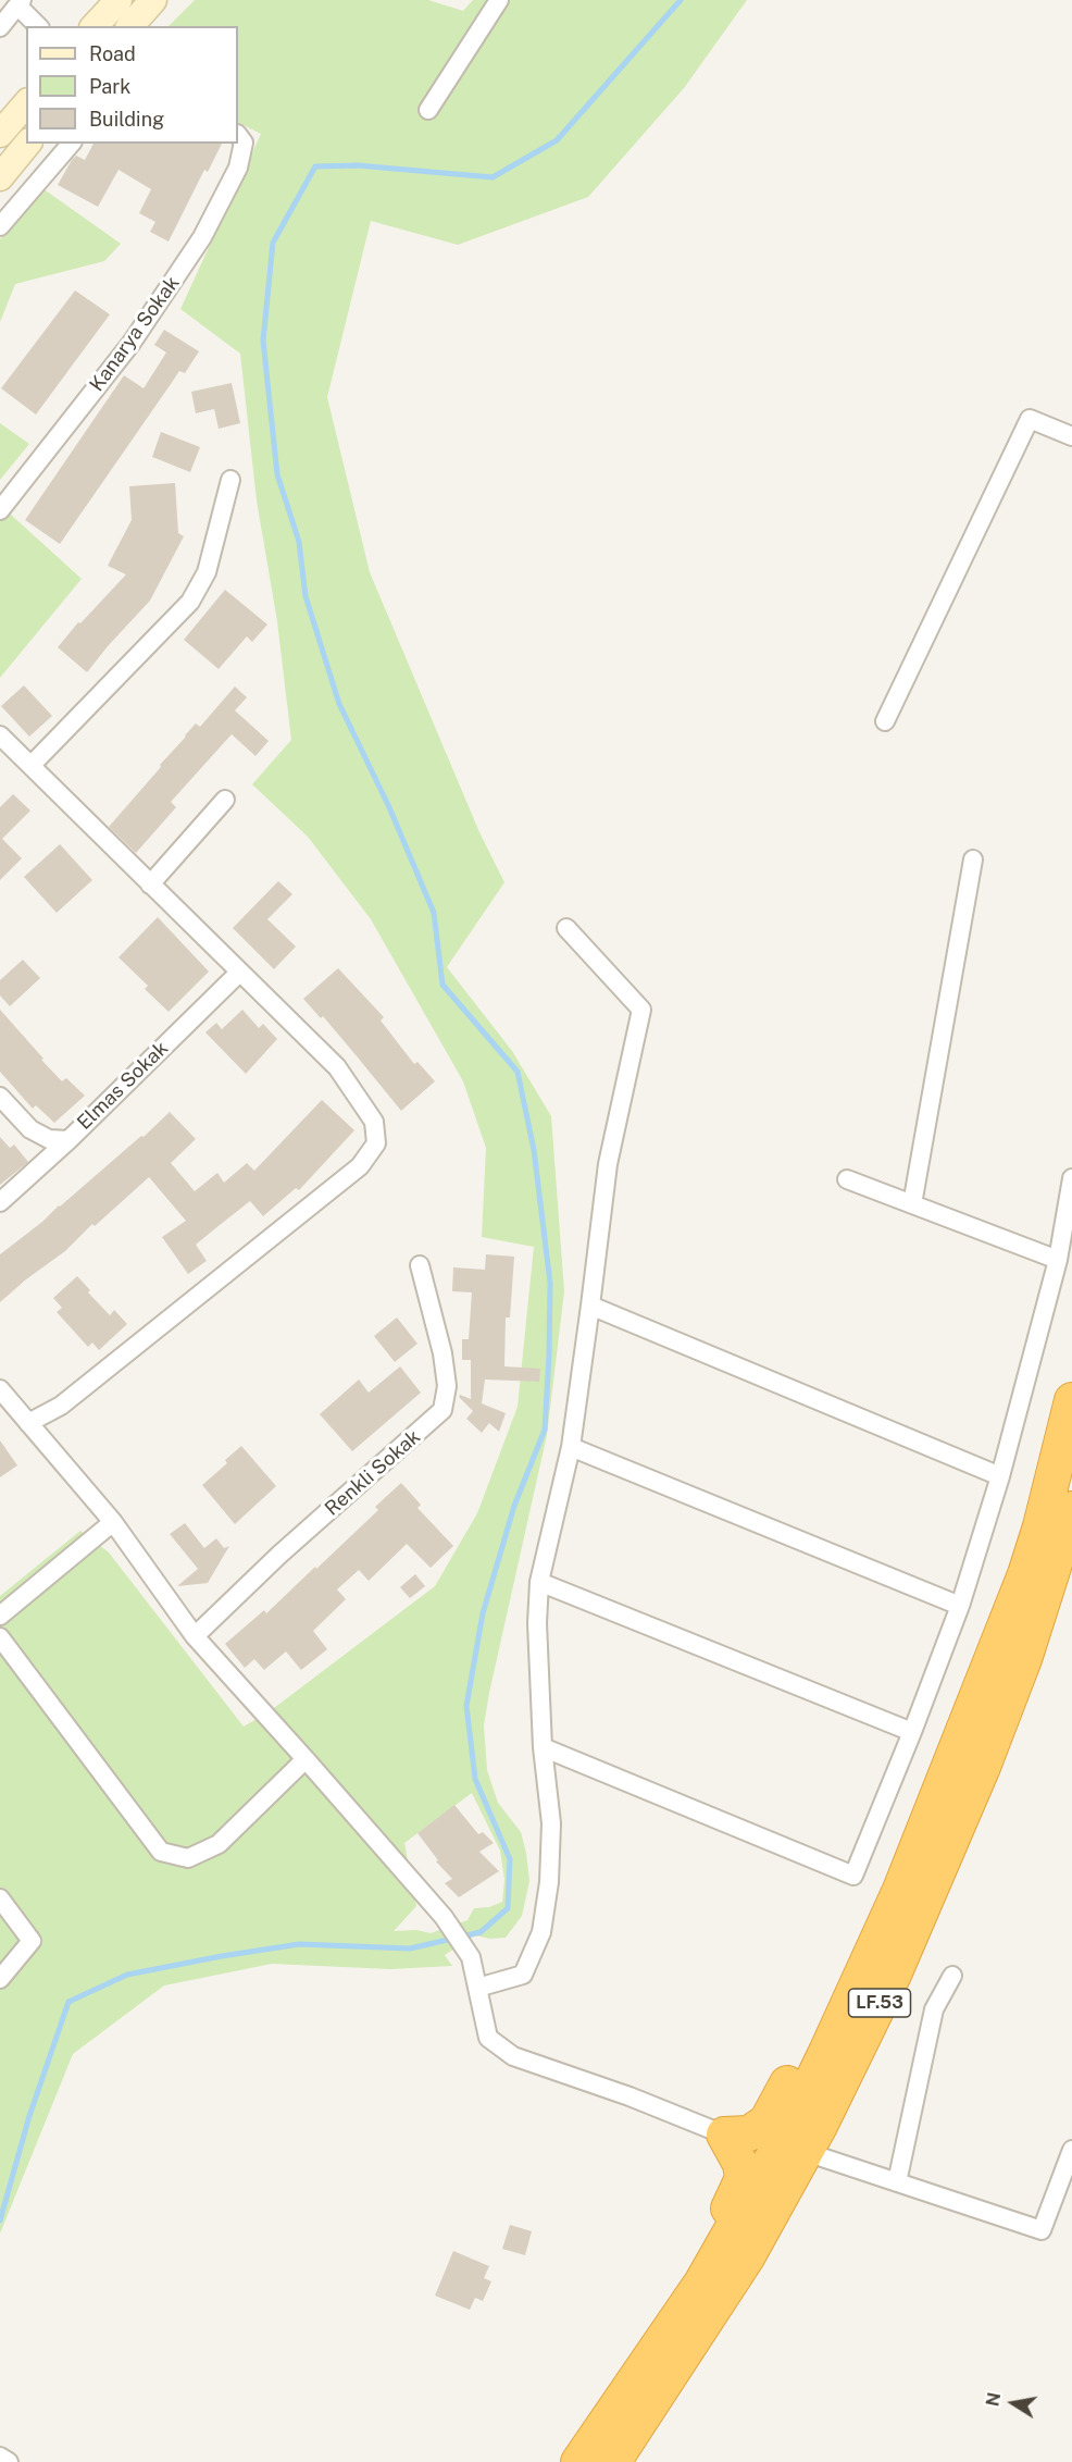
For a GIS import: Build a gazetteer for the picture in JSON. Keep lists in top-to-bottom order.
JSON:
{
  "streets": {
    "highway": ["LF.53"],
    "street": ["Kanarya Sokak", "Elmas Sokak", "Renkli Sokak"]
  },
  "legend": ["Road", "Park", "Building"],
  "north": "left"
}
